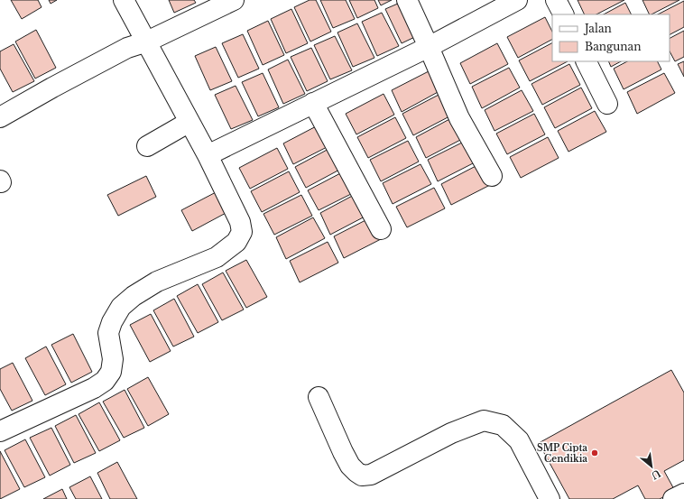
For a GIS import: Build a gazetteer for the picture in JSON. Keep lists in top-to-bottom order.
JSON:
{
  "places": ["SMP Cipta Cendikia"],
  "legend": ["Jalan", "Bangunan"],
  "north": "bottom right"
}
